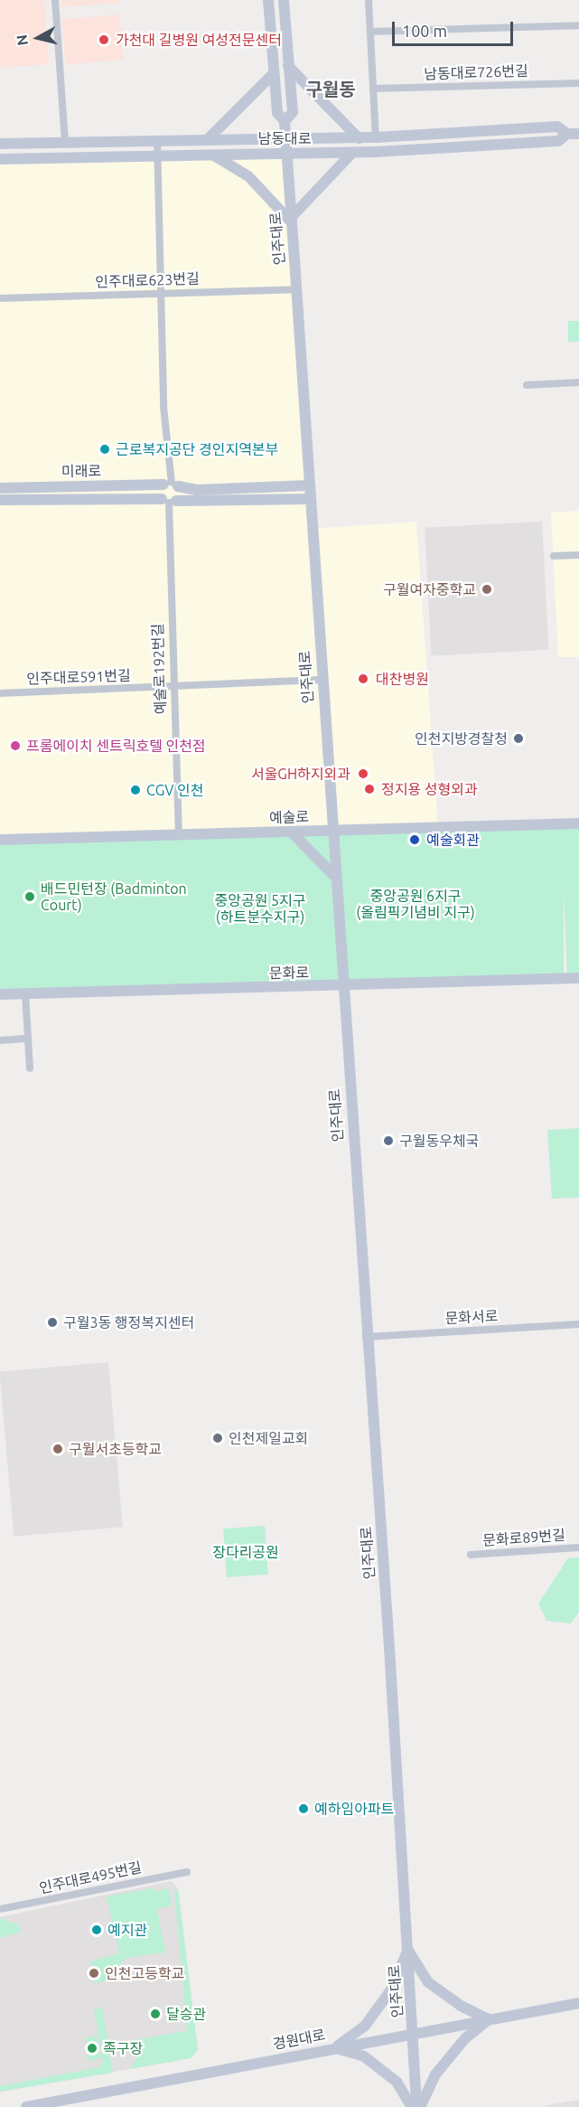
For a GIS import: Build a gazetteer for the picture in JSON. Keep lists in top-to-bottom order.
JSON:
{
  "streets": {
    "main road": [
      "남동대로",
      "인주대로",
      "미래로",
      "예술로",
      "문화로",
      "경원대로"
    ],
    "street": [
      "남동대로726번길",
      "인주대로623번길",
      "예술로192번길",
      "인주대로591번길",
      "문화서로",
      "문화로89번길",
      "인주대로495번길"
    ]
  },
  "crossings": [
    ["남동대로", "인주대로"],
    ["인주대로", "인주대로623번길"],
    ["인주대로", "미래로"],
    ["인주대로", "인주대로591번길"],
    ["인주대로", "예술로"],
    ["인주대로", "문화로"],
    ["인주대로", "문화서로"],
    ["인주대로", "경원대로"],
    ["미래로", "예술로192번길"],
    ["예술로192번길", "인주대로591번길"],
    ["예술로192번길", "예술로"]
  ],
  "districts": ["구월동"],
  "parks": ["중앙공원 6지구 (올림픽기념비 지구)", "중앙공원 5지구 (하트분수지구)", "장다리공원"],
  "places": [
    "가천대 길병원 여성전문센터",
    "근로복지공단 경인지역본부",
    "구월여자중학교",
    "대찬병원",
    "인천지방경찰청",
    "프롬에이치 센트릭호텔 인천점",
    "서울GH하지외과",
    "정지용 성형외과",
    "CGV 인천",
    "예술회관",
    "배드민턴장 (Badminton Court)",
    "구월동우체국",
    "구월3동 행정복지센터",
    "인천제일교회",
    "구월서초등학교",
    "예하임아파트",
    "예지관",
    "인천고등학교",
    "달승관",
    "족구장"
  ],
  "scale_bar": "100 m",
  "north": "left"
}
